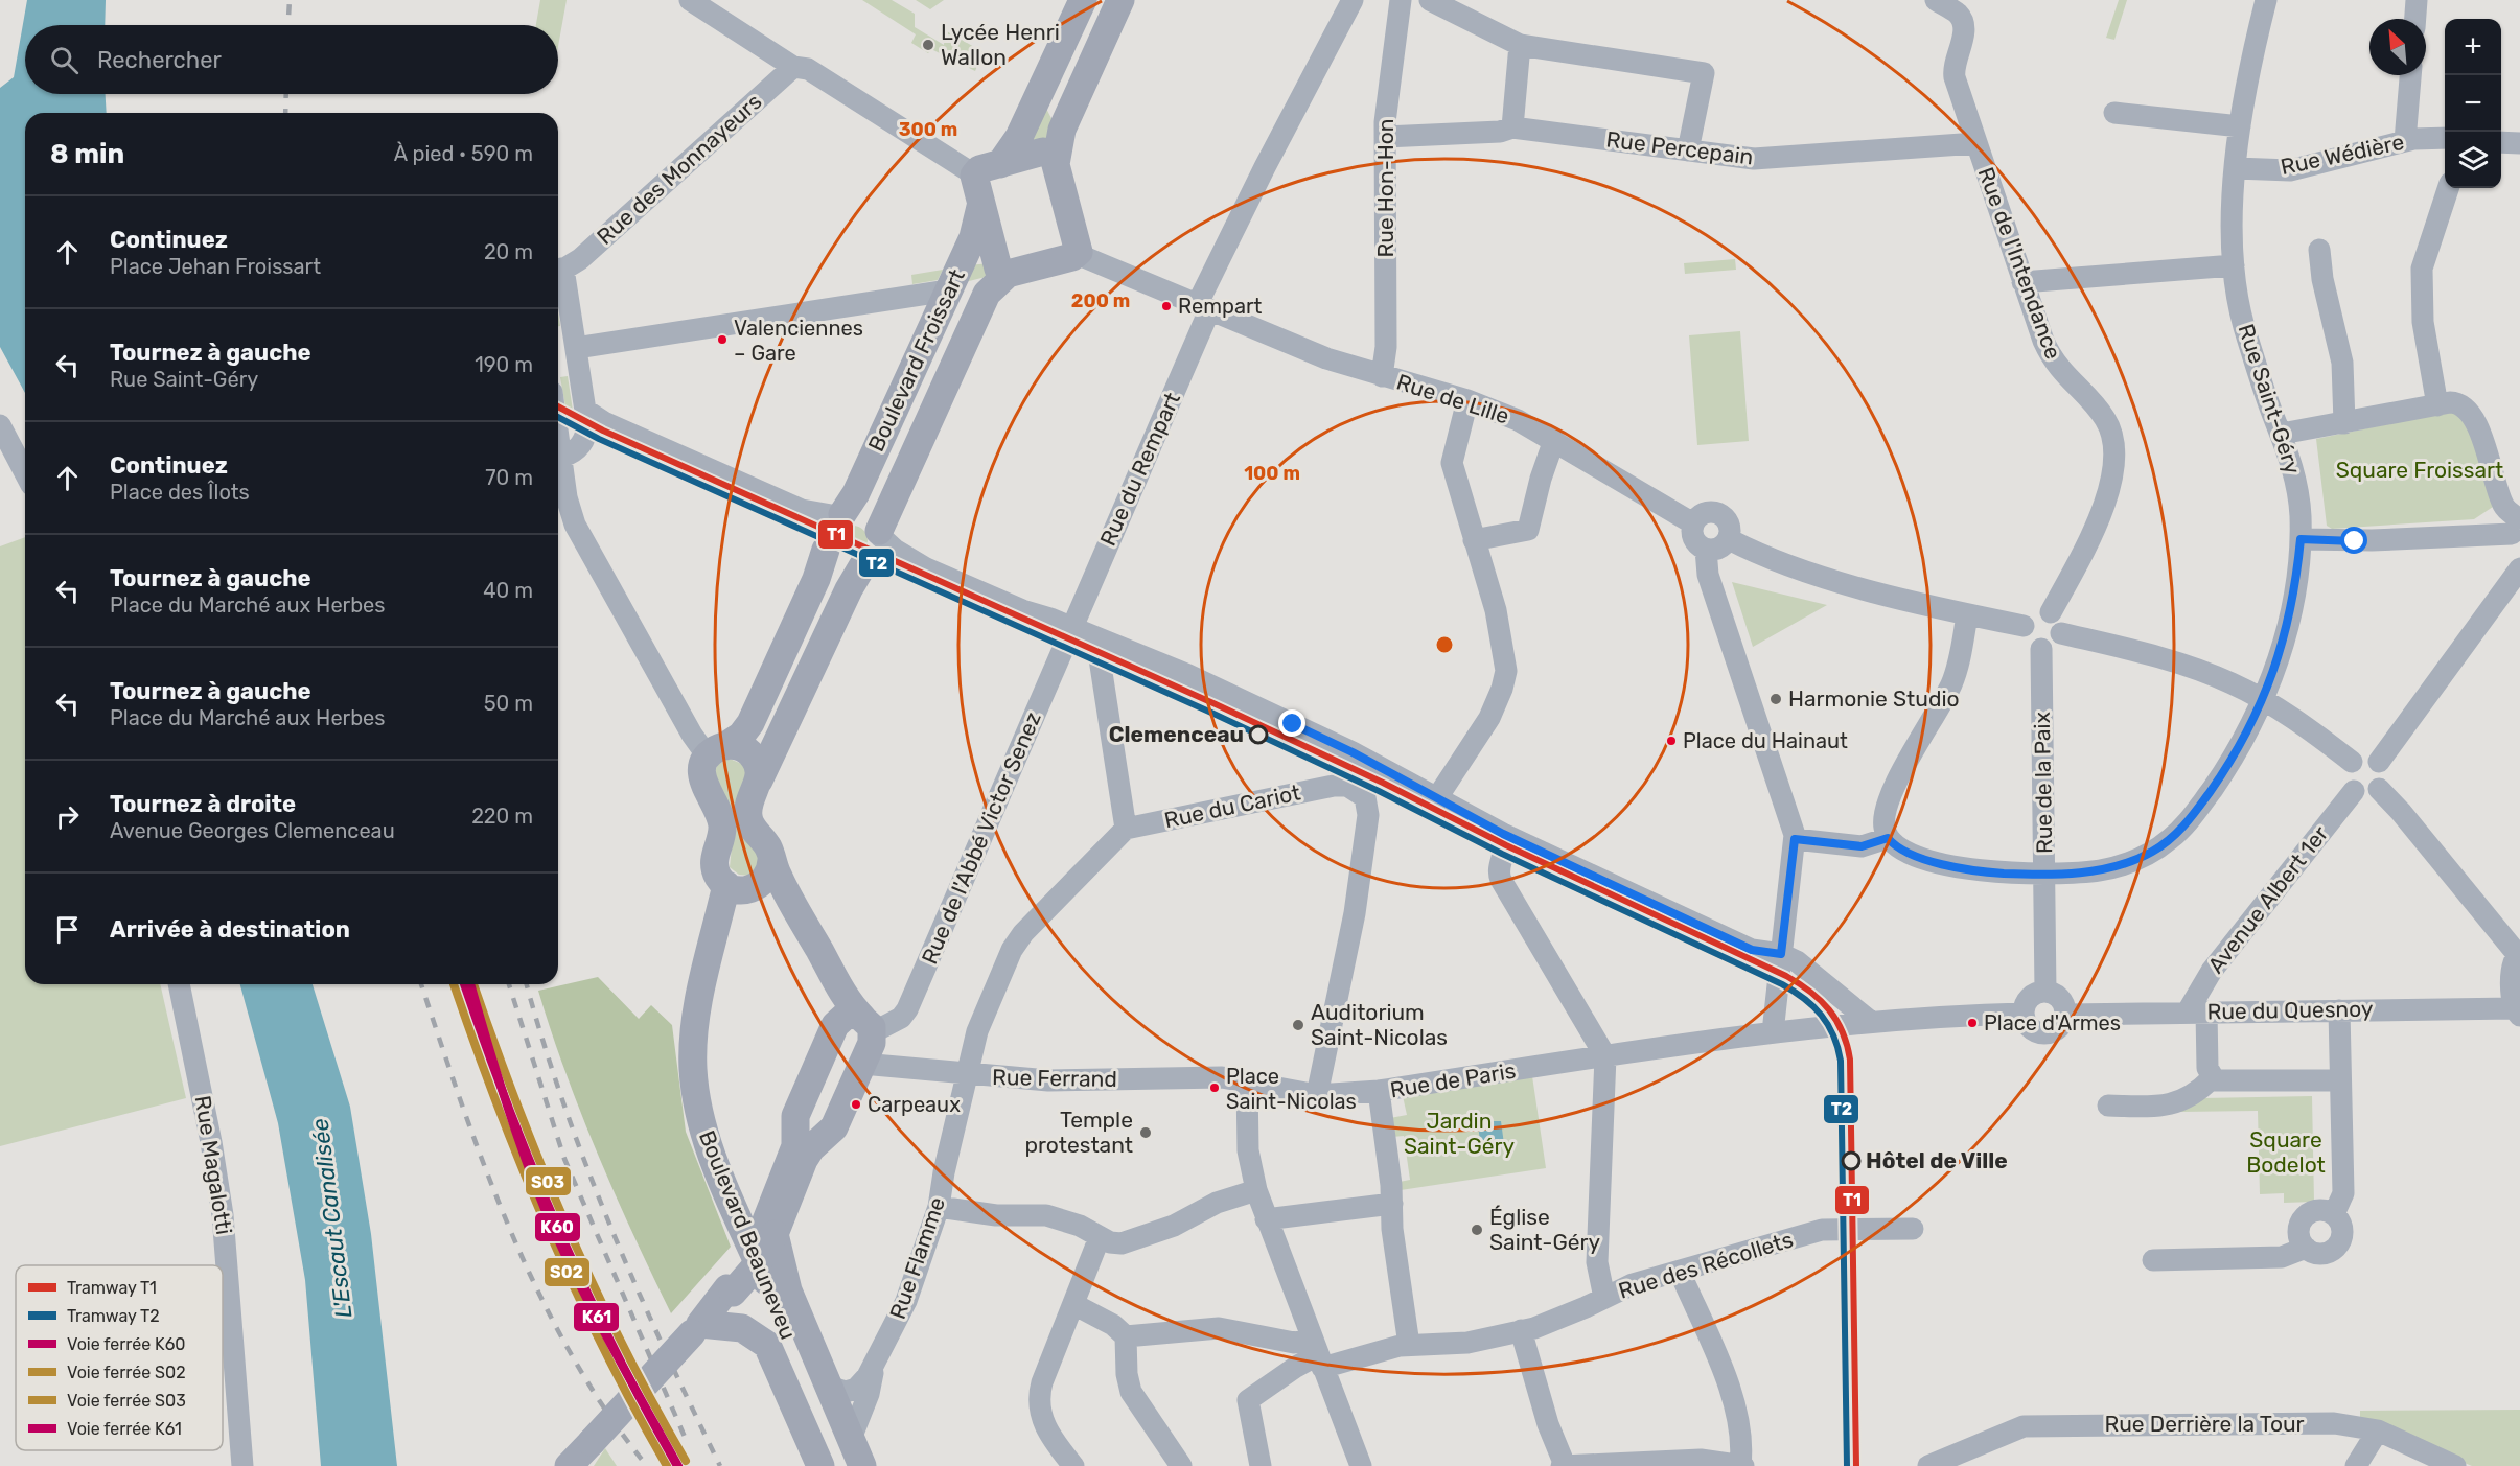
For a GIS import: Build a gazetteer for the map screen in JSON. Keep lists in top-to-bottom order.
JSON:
{
  "streets": {
    "main road": ["Boulevard Froissart", "Boulevard Beauneveu"],
    "street": [
      "Rue Percepain",
      "Rue Wédière",
      "Rue des Monnayeurs",
      "Rue Hon-Hon",
      "Rue de l'Intendance",
      "Rue de Lille",
      "Rue Saint-Géry",
      "Rue du Rempart",
      "Rue de la Paix",
      "Rue du Cariot",
      "Rue de l'Abbé Victor Senez",
      "Avenue Albert 1er",
      "Rue du Quesnoy",
      "Rue Ferrand",
      "Rue de Paris",
      "Rue Magalotti",
      "Rue Flamme",
      "Rue des Récollets",
      "Rue Derrière la Tour"
    ]
  },
  "crossings": [
    ["Rue Percepain", "Rue Hon-Hon"],
    ["Rue Percepain", "Rue de l'Intendance"],
    ["Rue Wédière", "Rue Saint-Géry"],
    ["Rue Hon-Hon", "Rue de Lille"],
    ["Rue de l'Intendance", "Rue de la Paix"],
    ["Boulevard Froissart", "Rue de l'Abbé Victor Senez"],
    ["Rue de Lille", "Rue du Rempart"],
    ["Rue Saint-Géry", "Rue de la Paix"],
    ["Rue du Rempart", "Rue de l'Abbé Victor Senez"],
    ["Rue de la Paix", "Rue du Quesnoy"],
    ["Rue de la Paix", "Rue de Paris"],
    ["Rue du Cariot", "Rue de Paris"],
    ["Rue du Cariot", "Rue Flamme"],
    ["Avenue Albert 1er", "Rue du Quesnoy"],
    ["Rue du Quesnoy", "Rue de Paris"],
    ["Rue Ferrand", "Rue de Paris"],
    ["Rue Ferrand", "Rue Flamme"]
  ],
  "water": ["L'Escaut Canalisée"],
  "parks": ["Square Froissart", "Jardin Saint-Géry", "Square Bodelot"],
  "places": [
    "Lycée Henri Wallon",
    "Rempart",
    "Valenciennes – Gare",
    "Harmonie Studio",
    "Clemenceau",
    "Place du Hainaut",
    "Place d'Armes",
    "Auditorium Saint-Nicolas",
    "Place Saint-Nicolas",
    "Carpeaux",
    "Temple protestant",
    "Hôtel de Ville",
    "Église Saint-Géry"
  ],
  "lines": [
    "tram line T1",
    "tram line T2",
    "rail line K60",
    "rail line S02",
    "rail line S03",
    "rail line K61"
  ],
  "legend": [
    "Tramway T1",
    "Tramway T2",
    "Voie ferrée K60",
    "Voie ferrée S02",
    "Voie ferrée S03",
    "Voie ferrée K61"
  ],
  "north": "top left",
  "page": {
    "map_buttons": ["+", "−"],
    "search": "Rechercher",
    "heading": ["8 min", "À pied · 590 m"],
    "list": [
      ["Continuez", "Place Jehan Froissart", "20 m"],
      ["Tournez à gauche", "Rue Saint-Géry", "190 m"],
      ["Continuez", "Place des Îlots", "70 m"],
      ["Tournez à gauche", "Place du Marché aux Herbes", "40 m"],
      ["Tournez à gauche", "Place du Marché aux Herbes", "50 m"],
      ["Tournez à droite", "Avenue Georges Clemenceau", "220 m"],
      "Arrivée à destination"
    ]
  },
  "rings": ["300 m", "200 m", "100 m"]
}
